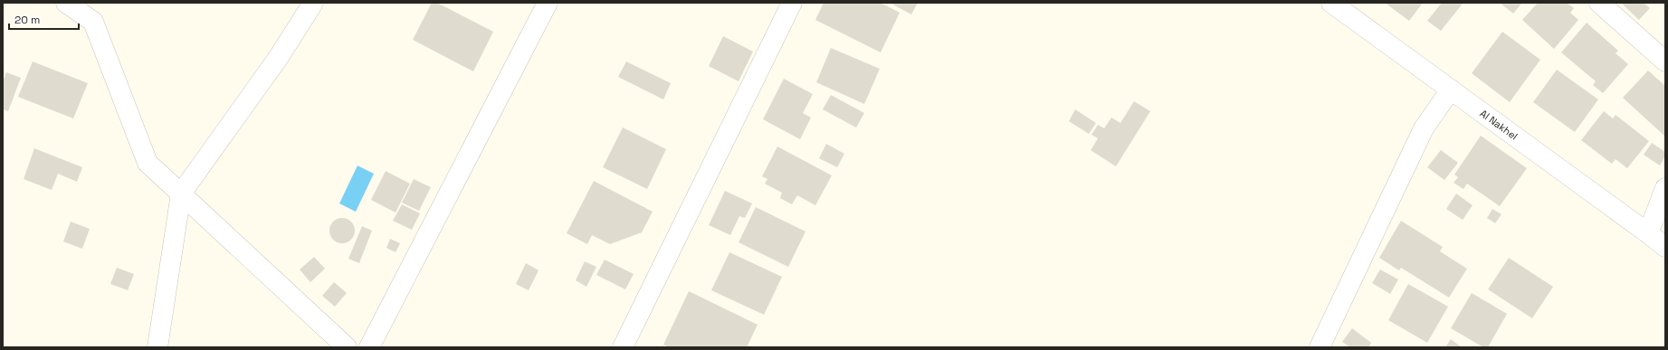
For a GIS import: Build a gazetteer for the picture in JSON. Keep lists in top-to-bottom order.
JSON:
{
  "streets": {
    "street": ["Al Nakhel"]
  },
  "scale_bar": "20 m"
}
